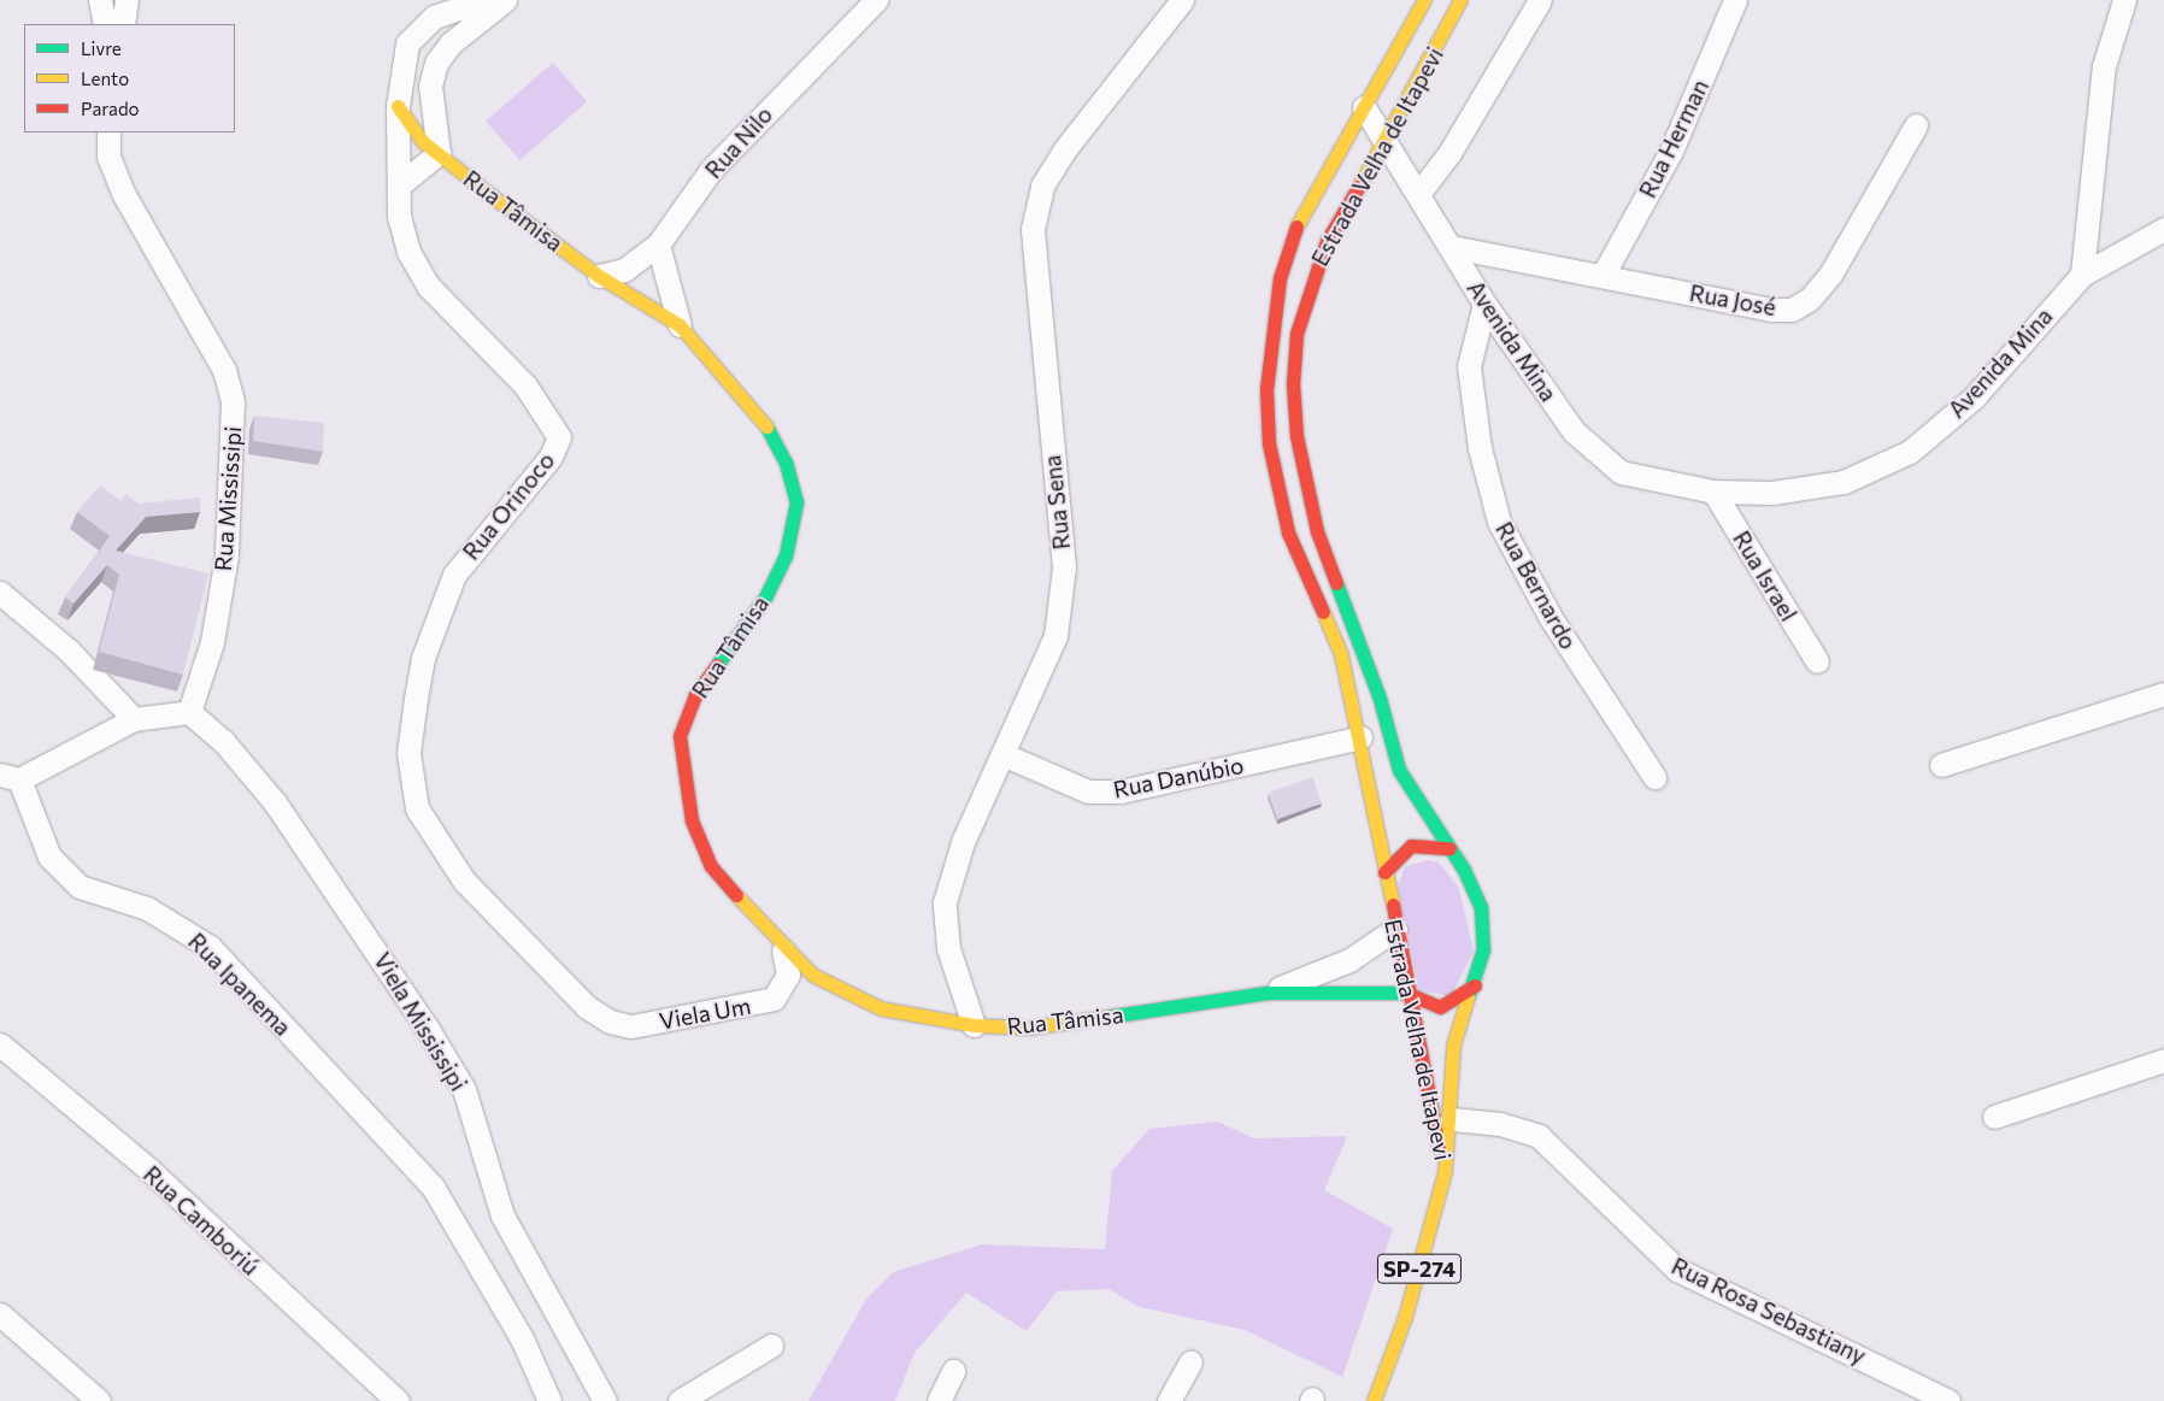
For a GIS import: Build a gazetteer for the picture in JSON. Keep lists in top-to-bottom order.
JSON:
{
  "streets": {
    "main road": ["Estrada Velha de Itapevi", "Rua Tâmisa", "SP-274"],
    "street": [
      "Rua Herman",
      "Rua Nilo",
      "Rua José",
      "Avenida Mina",
      "Rua Mississipi",
      "Rua Sena",
      "Rua Orinoco",
      "Rua Israel",
      "Rua Bernardo",
      "Rua Danúbio",
      "Rua Ipanema",
      "Viela Um",
      "Viela Mississipi",
      "Rua Camboriú",
      "Rua Rosa Sebastiany"
    ]
  },
  "crossings": [
    ["Rua Herman", "Rua José"],
    ["Rua Nilo", "Rua Tâmisa"],
    ["Estrada Velha de Itapevi", "Rua Tâmisa"],
    ["Estrada Velha de Itapevi", "Avenida Mina"],
    ["Estrada Velha de Itapevi", "Rua Danúbio"],
    ["Estrada Velha de Itapevi", "SP-274"],
    ["Estrada Velha de Itapevi", "Rua Rosa Sebastiany"],
    ["Rua Tâmisa", "Rua Sena"],
    ["Rua Tâmisa", "Rua Orinoco"],
    ["Rua Tâmisa", "Viela Um"],
    ["Rua José", "Avenida Mina"],
    ["Avenida Mina", "Rua Israel"],
    ["Avenida Mina", "Rua Bernardo"],
    ["Rua Mississipi", "Viela Mississipi"],
    ["Rua Sena", "Rua Danúbio"],
    ["Rua Orinoco", "Viela Um"]
  ],
  "legend": ["Livre", "Lento", "Parado"]
}
